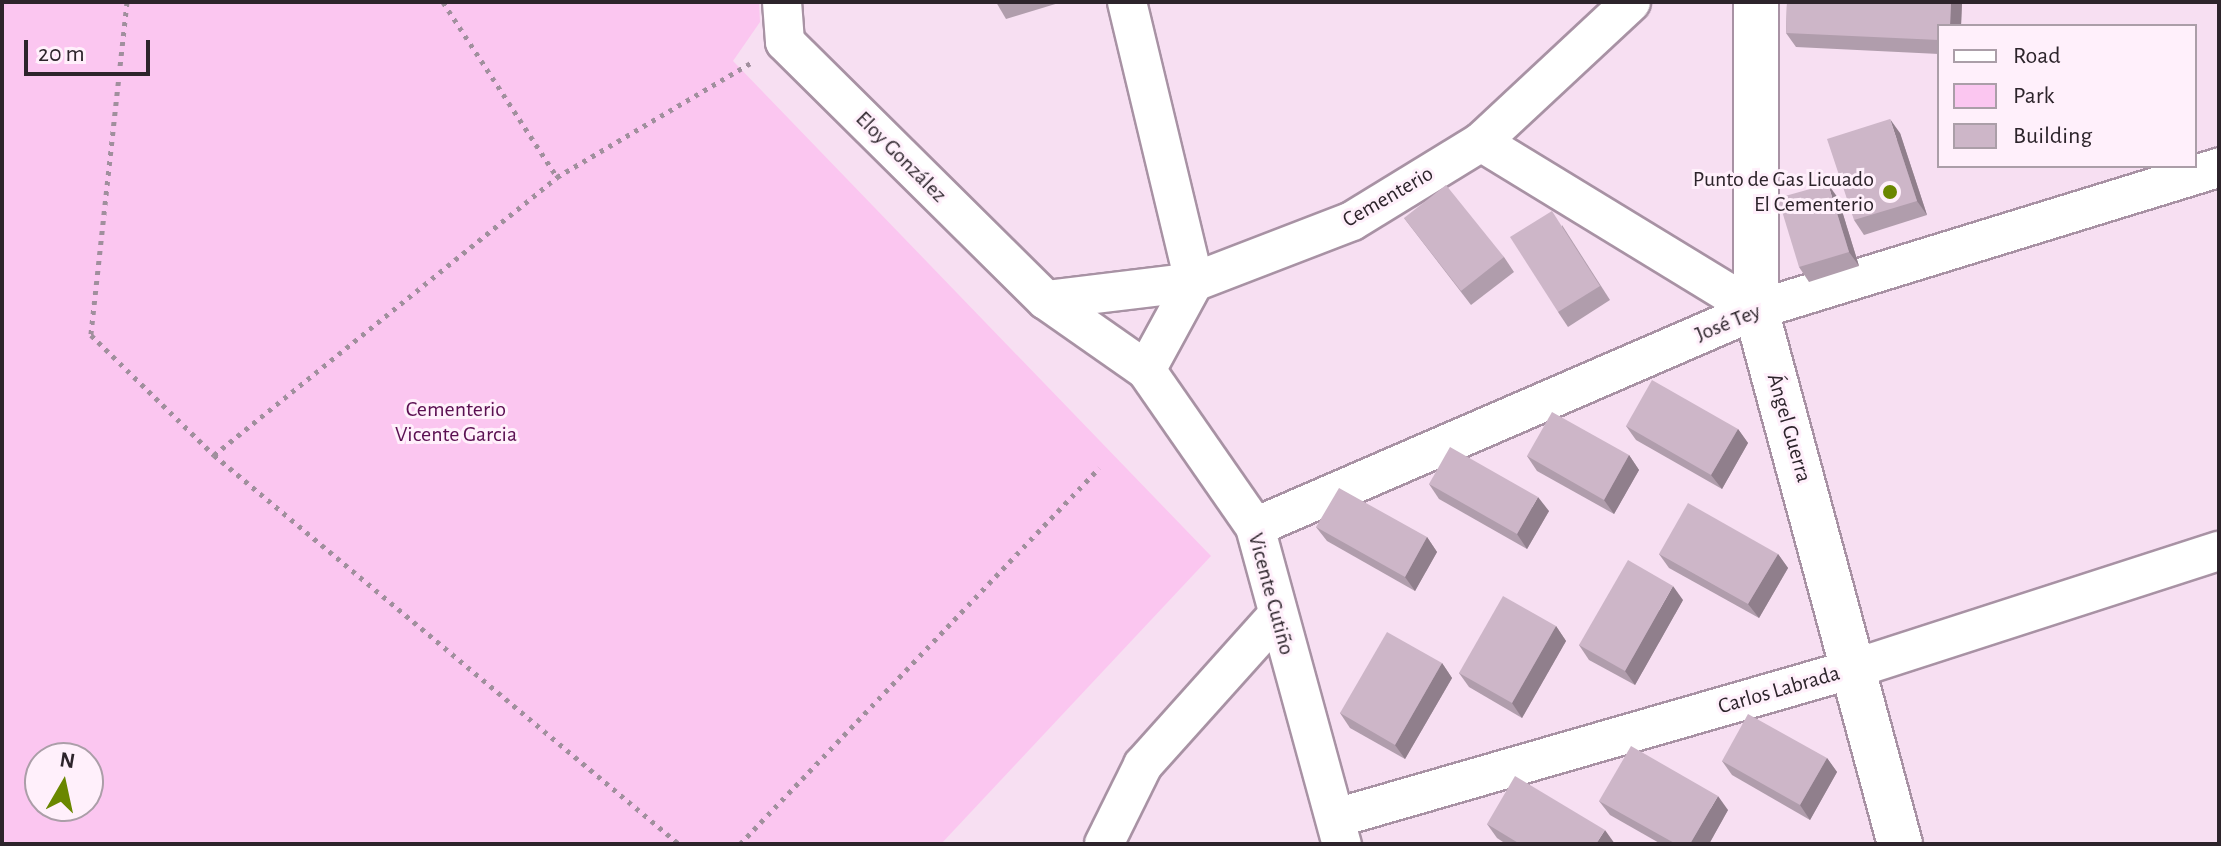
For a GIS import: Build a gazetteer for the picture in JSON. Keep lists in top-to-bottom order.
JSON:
{
  "streets": {
    "street": [
      "Eloy González",
      "Cementerio",
      "José Tey",
      "Ángel Guerra",
      "Vicente Cutiño",
      "Carlos Labrada"
    ]
  },
  "crossings": [
    ["Eloy González", "Cementerio"],
    ["Eloy González", "Vicente Cutiño"],
    ["Cementerio", "Vicente Cutiño"],
    ["José Tey", "Ángel Guerra"],
    ["José Tey", "Vicente Cutiño"],
    ["Ángel Guerra", "Carlos Labrada"],
    ["Vicente Cutiño", "Carlos Labrada"]
  ],
  "parks": ["Cementerio Vicente Garcia"],
  "places": ["Punto de Gas Licuado El Cementerio"],
  "legend": ["Road", "Park", "Building"],
  "scale_bar": "20 m",
  "north": "top"
}
